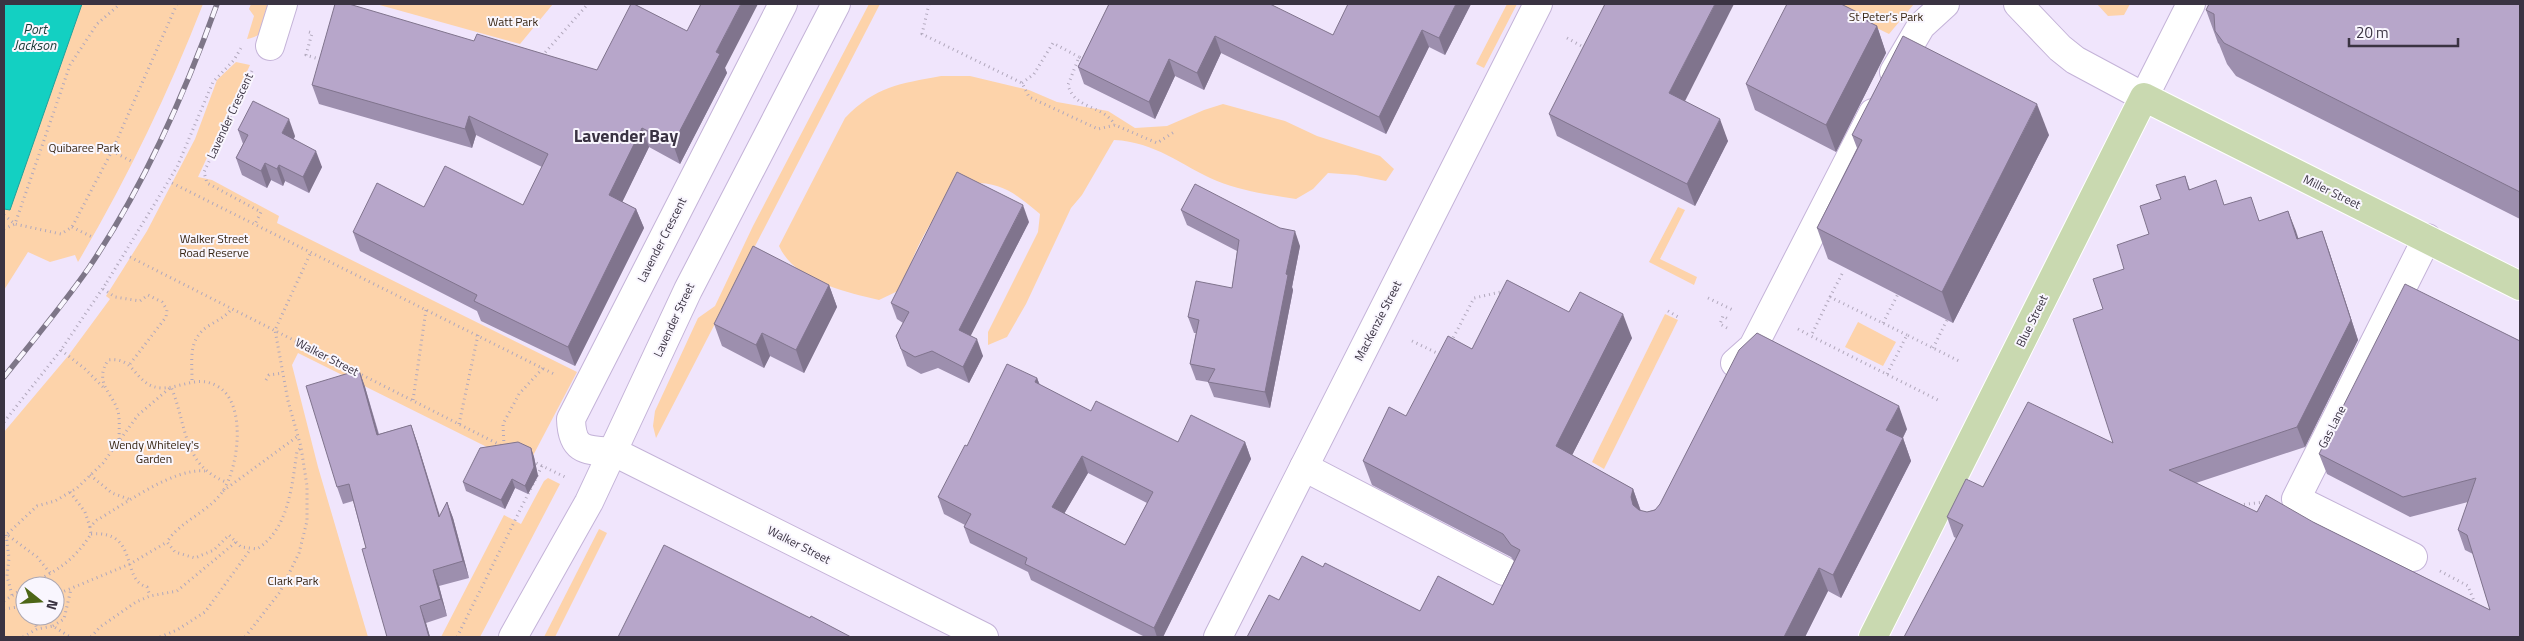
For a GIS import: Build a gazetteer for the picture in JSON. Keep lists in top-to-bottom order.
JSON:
{
  "streets": {
    "main road": ["Miller Street", "Blue Street"],
    "street": [
      "Lavender Crescent",
      "Lavender Street",
      "MacKenzie Street",
      "Walker Street",
      "Gas Lane"
    ]
  },
  "crossings": [
    ["Lavender Crescent", "Lavender Street"],
    ["Lavender Crescent", "Walker Street"],
    ["Miller Street", "Blue Street"],
    ["Miller Street", "Gas Lane"],
    ["Lavender Street", "Walker Street"]
  ],
  "districts": ["Lavender Bay"],
  "water": ["Port Jackson"],
  "parks": [
    "St Peter's Park",
    "Watt Park",
    "Quibaree Park",
    "Walker Street Road Reserve",
    "Wendy Whiteley's Garden",
    "Clark Park"
  ],
  "scale_bar": "20 m",
  "north": "right"
}
